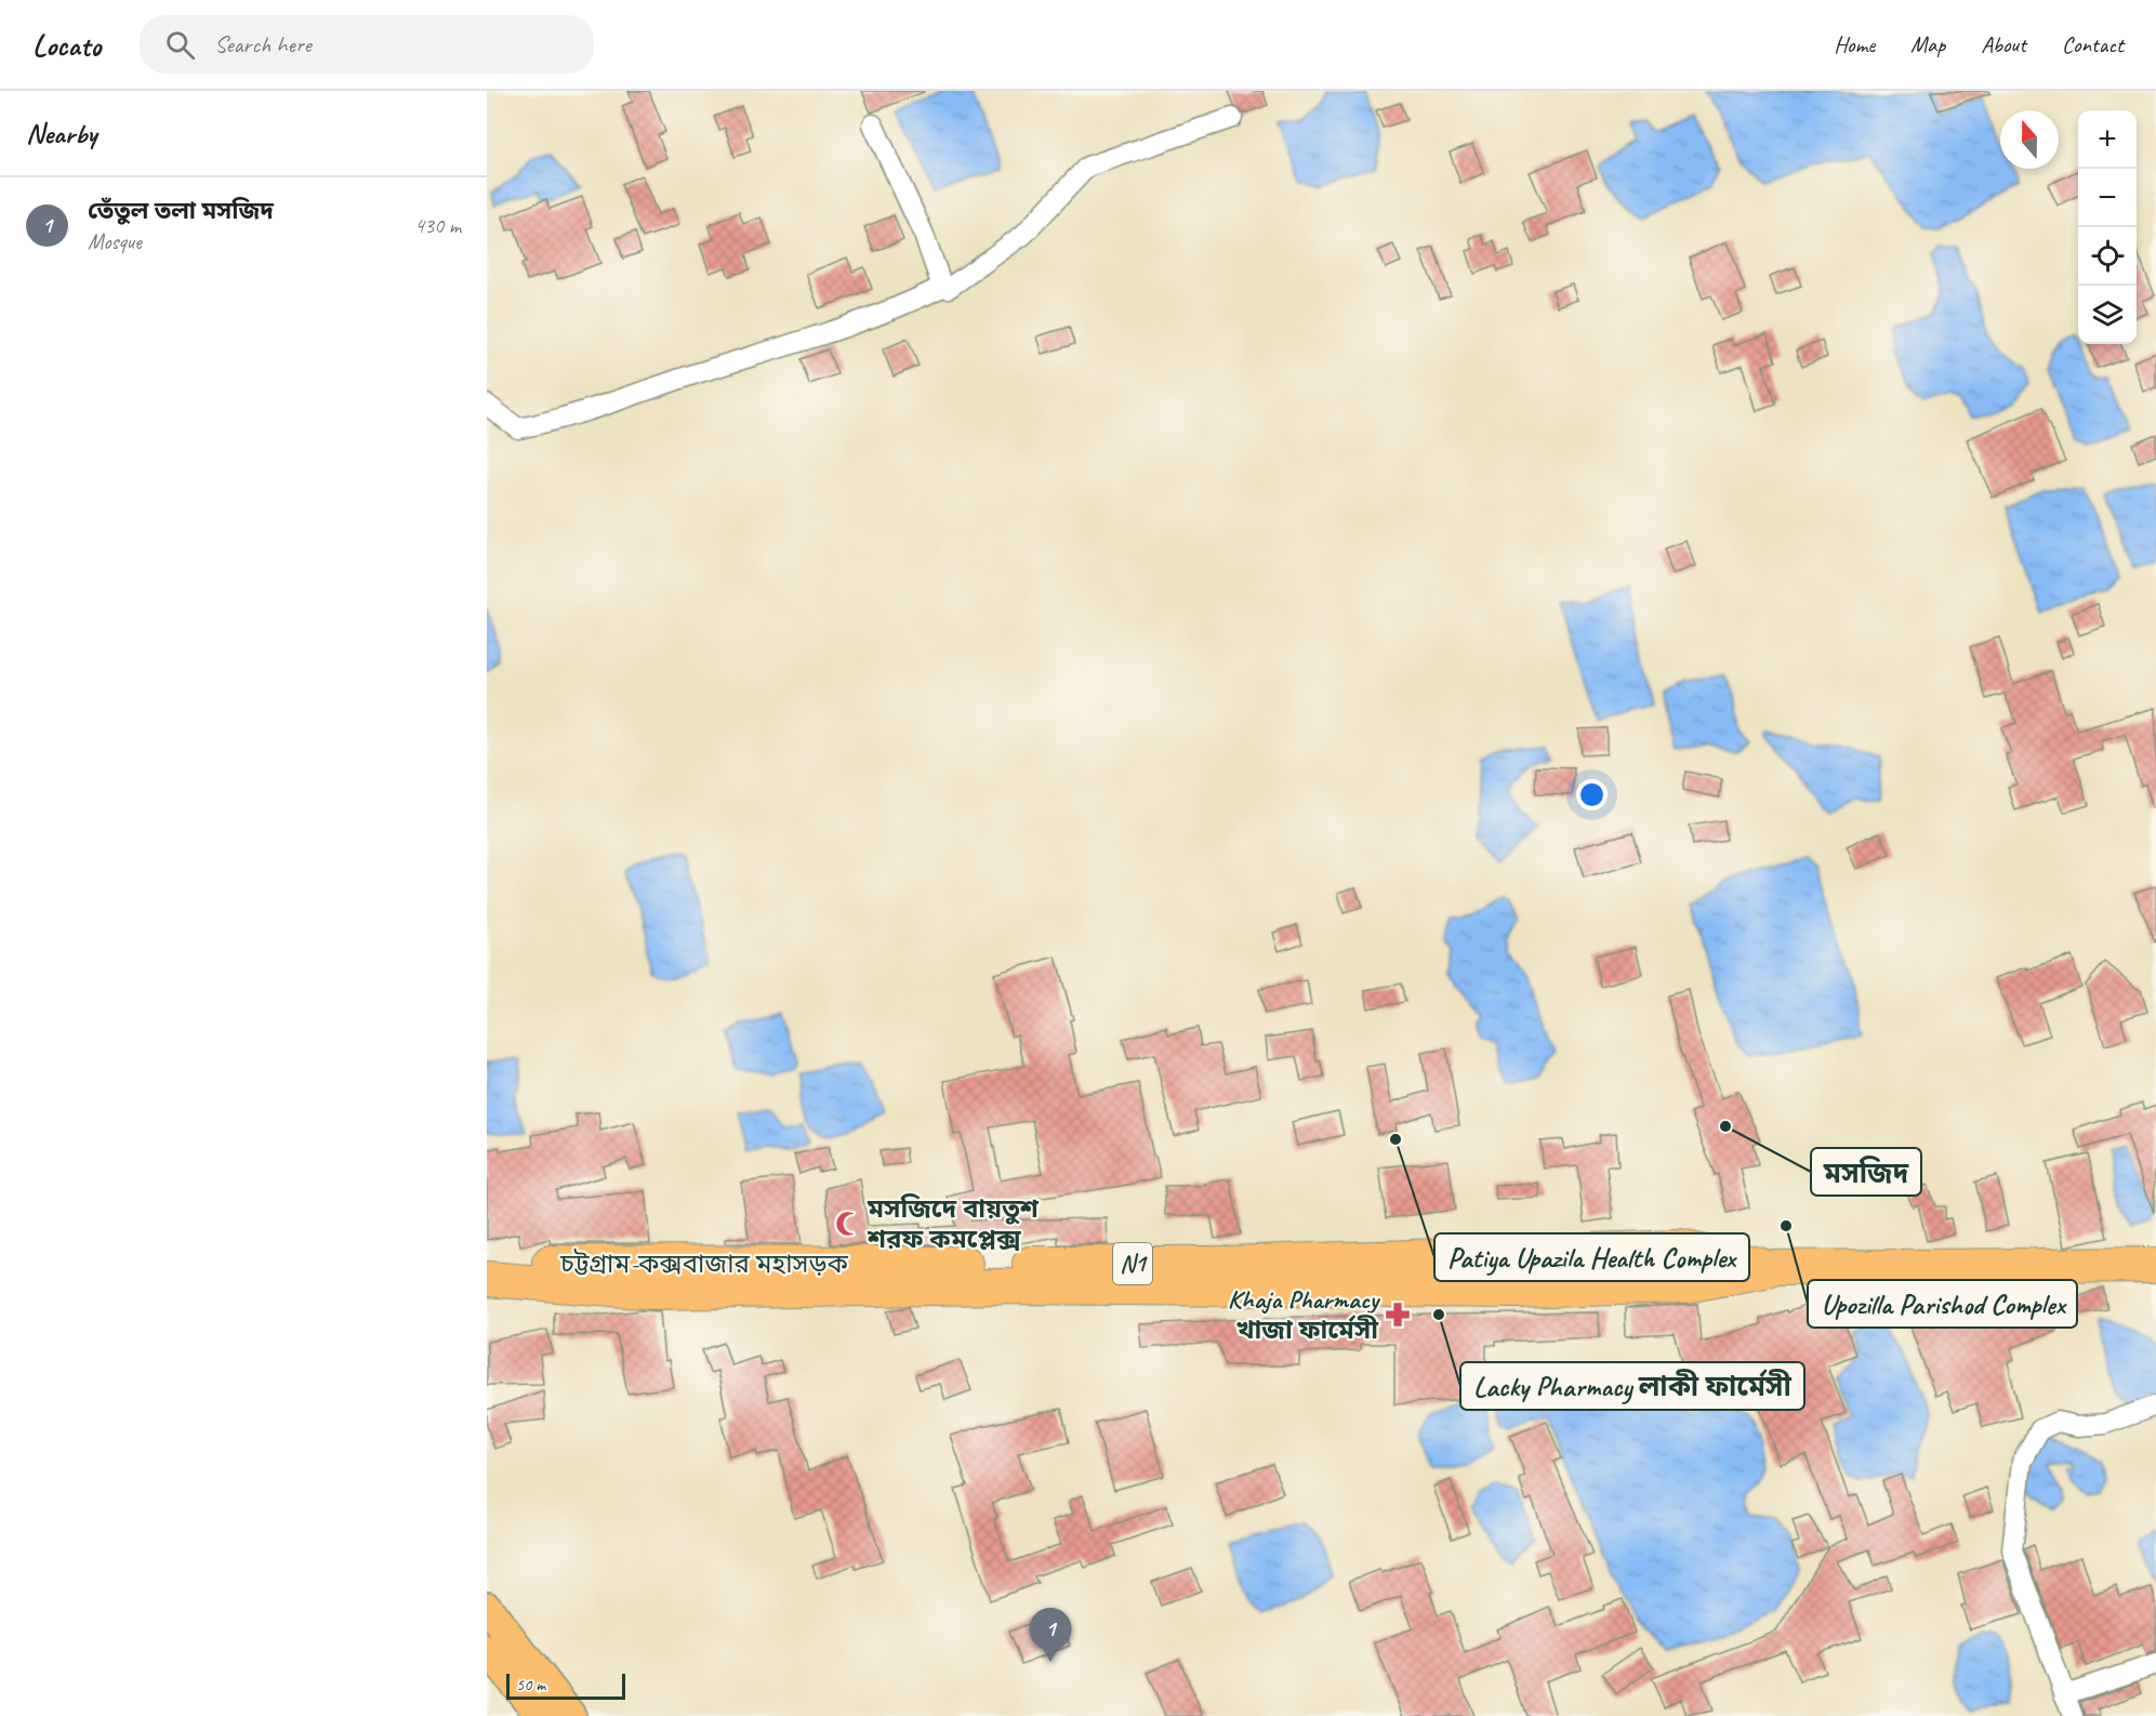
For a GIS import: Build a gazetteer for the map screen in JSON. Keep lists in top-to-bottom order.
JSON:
{
  "streets": {
    "highway": ["চট্টগ্রাম-কক্সবাজার মহাসড়ক", "N1"]
  },
  "places": {
    "other": [
      "মসজিদ",
      "Patiya Upazila Health Complex",
      "Upozilla Parishod Complex",
      "Lacky Pharmacy লাকী ফার্মেসী"
    ],
    "mosque": ["মসজিদে বায়তুশ শরফ কমপ্লেক্স"],
    "pharmacy": ["Khaja Pharmacy খাজা ফার্মেসী"]
  },
  "scale_bar": "50 m",
  "north": "top",
  "page": {
    "header": "Locato",
    "search": "Search here",
    "nav": [
      "Home",
      "Map",
      "About",
      "Contact"
    ],
    "heading": "Nearby",
    "map_buttons": ["+", "−"],
    "list": [
      {
        "mark": "1",
        "name": "তেঁতুল তলা মসজিদ",
        "note": "Mosque",
        "value": "430 m"
      }
    ],
    "pins": "1",
    "scale": "50 m"
  }
}
